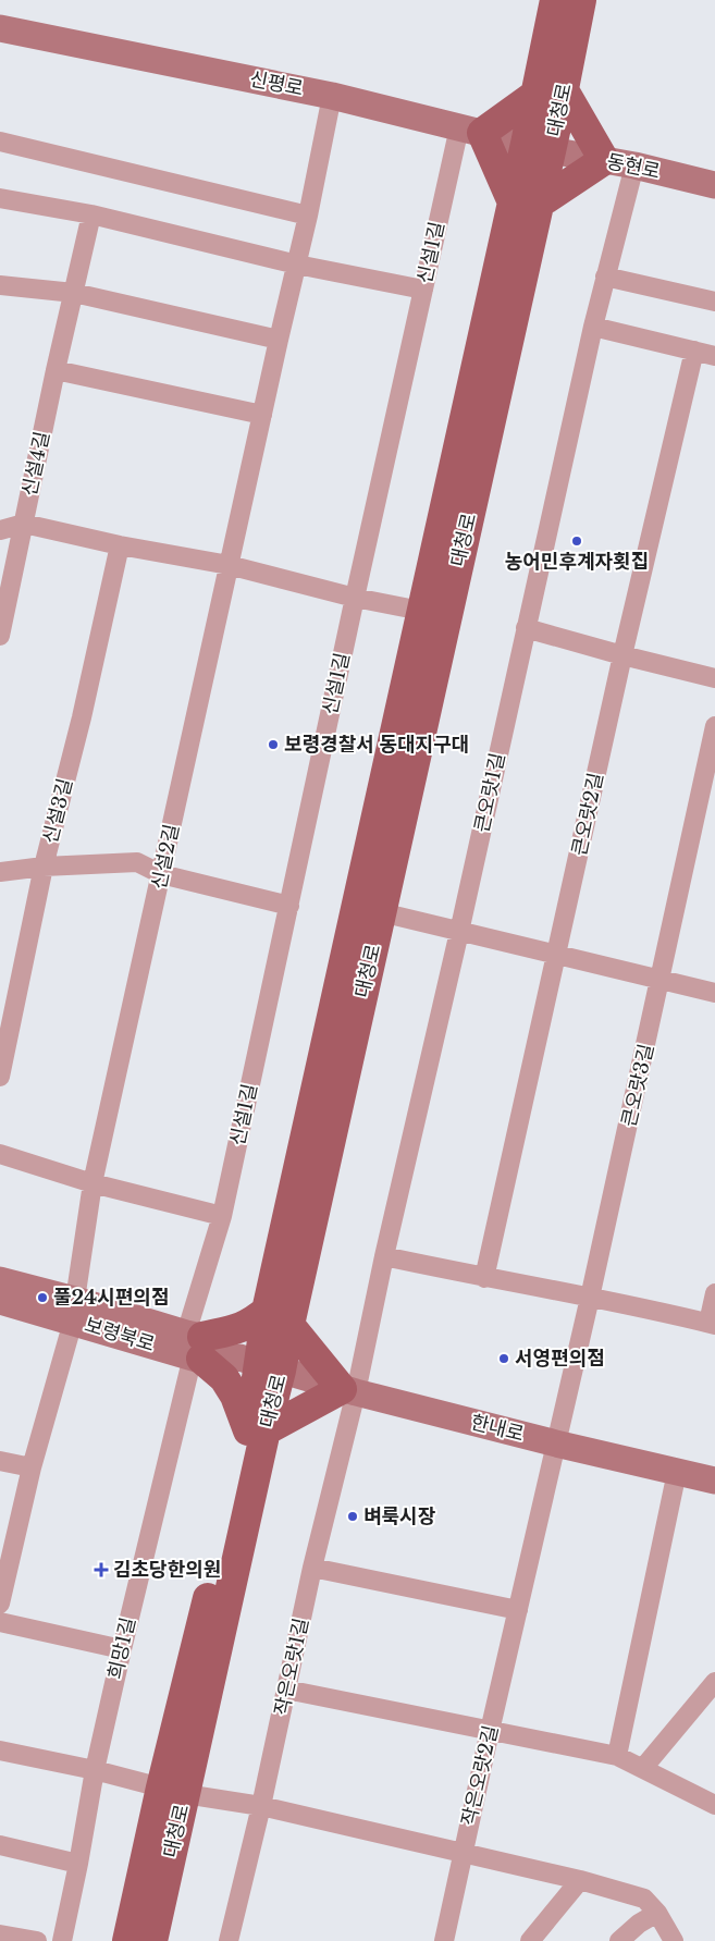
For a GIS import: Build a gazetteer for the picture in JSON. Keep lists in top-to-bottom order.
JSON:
{
  "streets": {
    "main road": [
      "신평로",
      "대청로",
      "동현로",
      "보령북로",
      "한내로"
    ],
    "street": [
      "신설1길",
      "신설4길",
      "큰오랏1길",
      "신설3길",
      "큰오랏2길",
      "신설2길",
      "큰오랏3길",
      "희망1길",
      "작은오랏1길",
      "작은오랏2길"
    ]
  },
  "crossings": [
    ["신평로", "대청로"],
    ["신평로", "동현로"],
    ["신평로", "신설1길"],
    ["신평로", "신설2길"],
    ["대청로", "동현로"],
    ["대청로", "보령북로"],
    ["대청로", "한내로"],
    ["대청로", "희망1길"],
    ["동현로", "큰오랏1길"],
    ["신설1길", "보령북로"],
    ["신설1길", "희망1길"],
    ["큰오랏1길", "한내로"],
    ["큰오랏1길", "작은오랏1길"],
    ["신설2길", "보령북로"],
    ["큰오랏3길", "한내로"],
    ["큰오랏3길", "작은오랏2길"],
    ["보령북로", "한내로"],
    ["보령북로", "희망1길"],
    ["한내로", "작은오랏1길"],
    ["한내로", "작은오랏2길"]
  ],
  "places": {
    "other": [
      "농어민후계자횟집",
      "보령경찰서 동대지구대",
      "풀24시편의점",
      "서영편의점",
      "벼룩시장"
    ],
    "health": ["김초당한의원"]
  }
}
